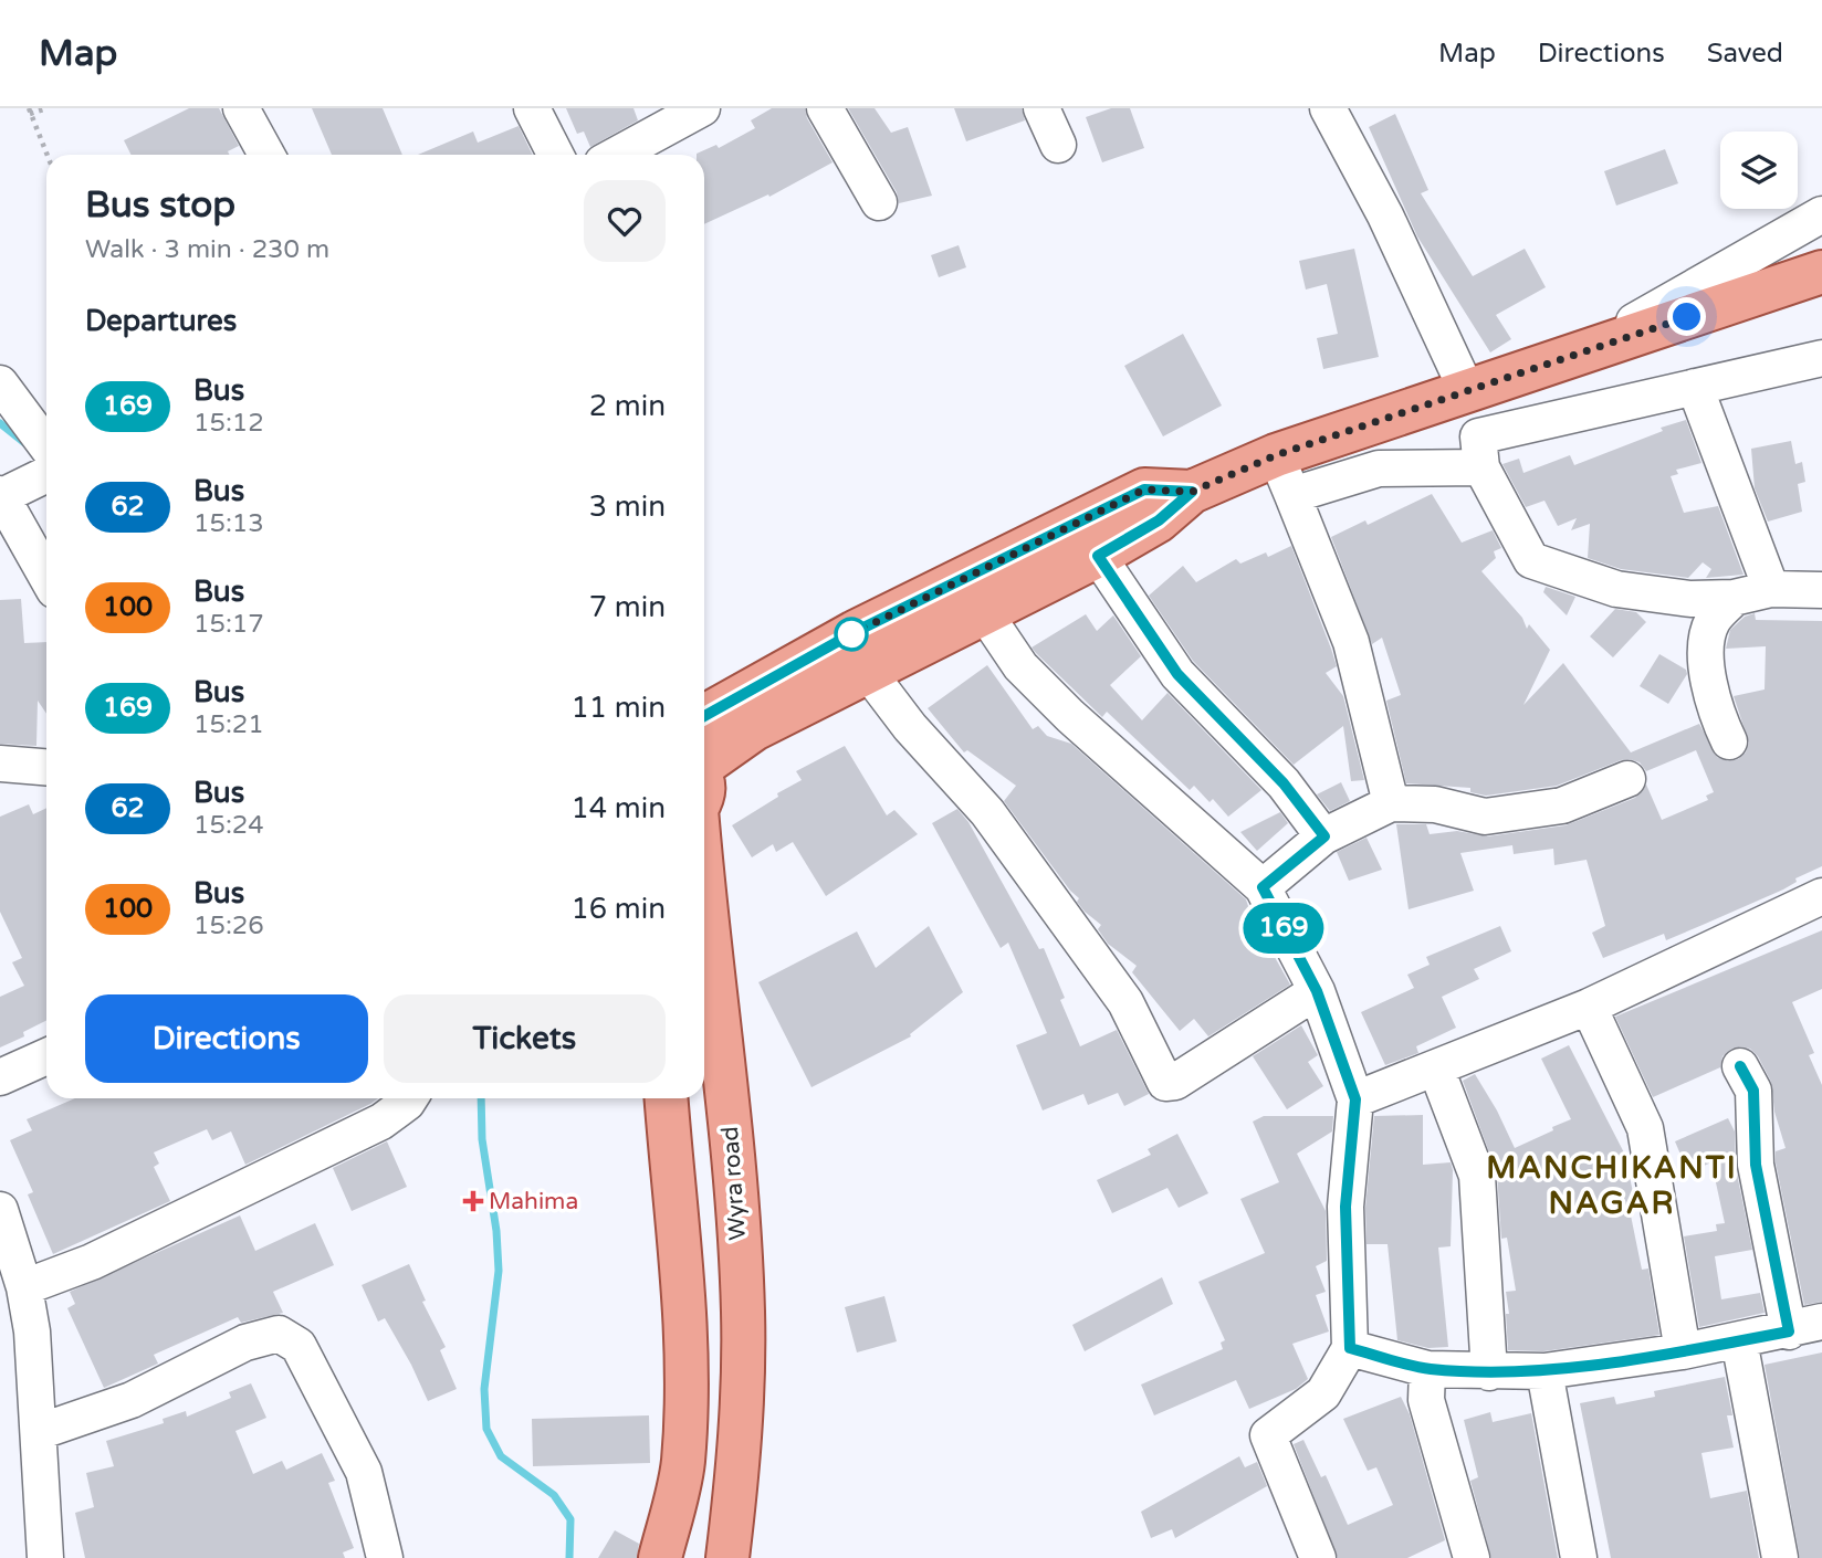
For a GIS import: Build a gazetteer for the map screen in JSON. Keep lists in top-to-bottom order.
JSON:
{
  "streets": {
    "main road": ["Wyra road"]
  },
  "districts": ["MANCHIKANTI NAGAR"],
  "places": {
    "health": ["Mahima"]
  },
  "lines": ["bus line 169"],
  "page": {
    "header": "Map",
    "nav": ["Map", "Directions", "Saved"],
    "on_map": "169",
    "heading": [
      ["Bus stop", "Walk · 3 min · 230 m"],
      "Departures"
    ],
    "list": [
      {
        "mark": "169",
        "name": "Bus",
        "note": "15:12",
        "value": "2 min"
      },
      {
        "mark": "62",
        "name": "Bus",
        "note": "15:13",
        "value": "3 min"
      },
      {
        "mark": "100",
        "name": "Bus",
        "note": "15:17",
        "value": "7 min"
      },
      {
        "mark": "169",
        "name": "Bus",
        "note": "15:21",
        "value": "11 min"
      },
      {
        "mark": "62",
        "name": "Bus",
        "note": "15:24",
        "value": "14 min"
      },
      {
        "mark": "100",
        "name": "Bus",
        "note": "15:26",
        "value": "16 min"
      }
    ],
    "buttons": ["Directions", "Tickets"]
  }
}
